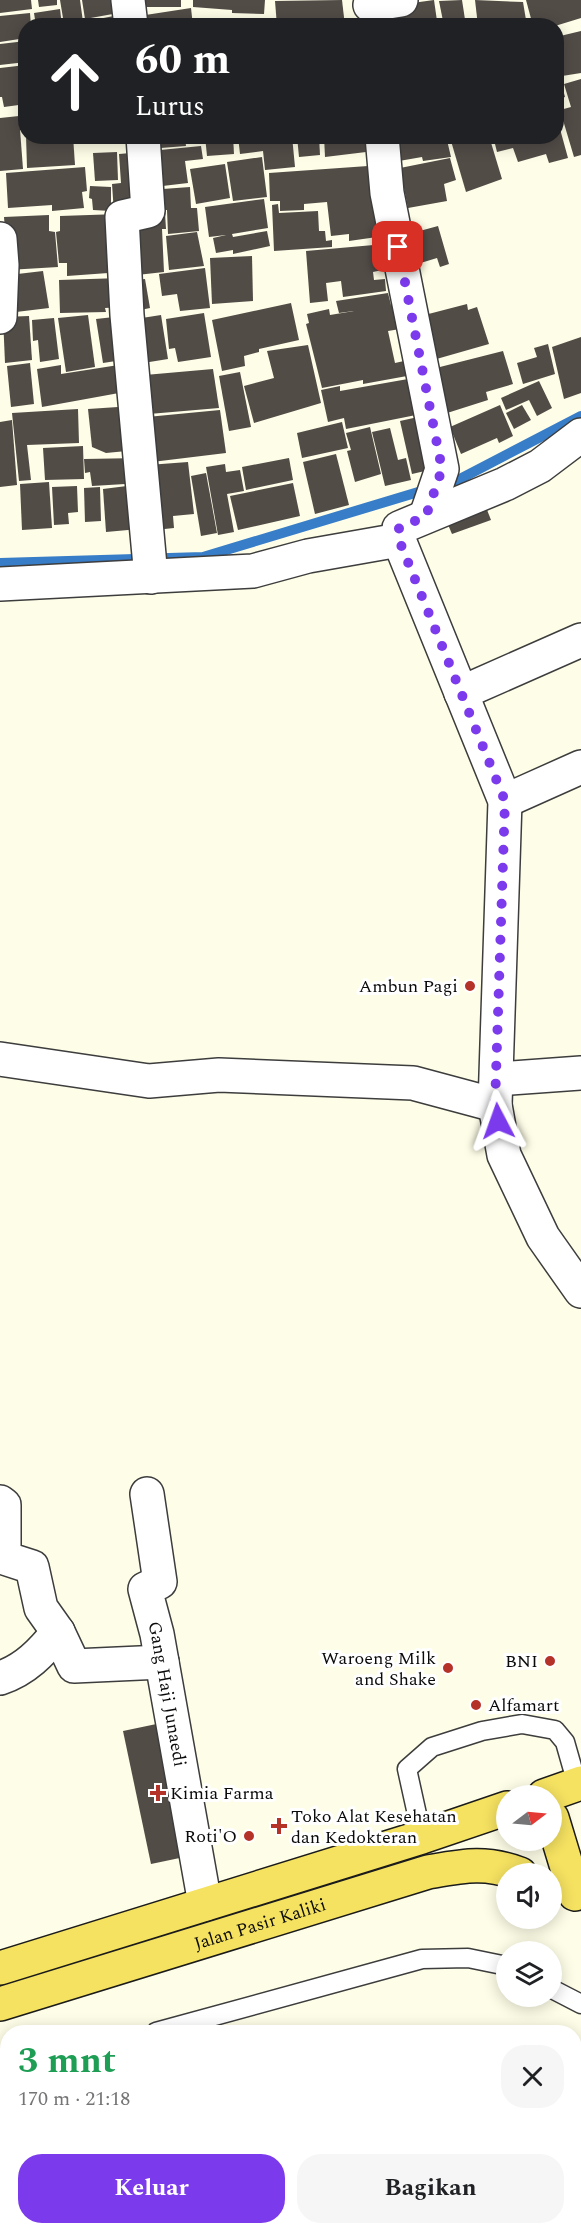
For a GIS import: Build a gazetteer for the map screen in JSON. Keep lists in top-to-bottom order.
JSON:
{
  "streets": {
    "main road": ["Jalan Pasir Kaliki"],
    "street": ["Gang Haji Junaedi"]
  },
  "crossings": [
    ["Gang Haji Junaedi", "Jalan Pasir Kaliki"]
  ],
  "places": {
    "other": [
      "Ambun Pagi",
      "BNI",
      "Waroeng Milk and Shake",
      "Alfamart",
      "Roti'O"
    ],
    "health": ["Kimia Farma", "Toko Alat Kesehatan dan Kedokteran"]
  },
  "north": "right",
  "page": {
    "turn": ["60 m", "Lurus"],
    "heading": ["3 mnt", "170 m · 21:18"],
    "buttons": ["Keluar", "Bagikan"]
  }
}
